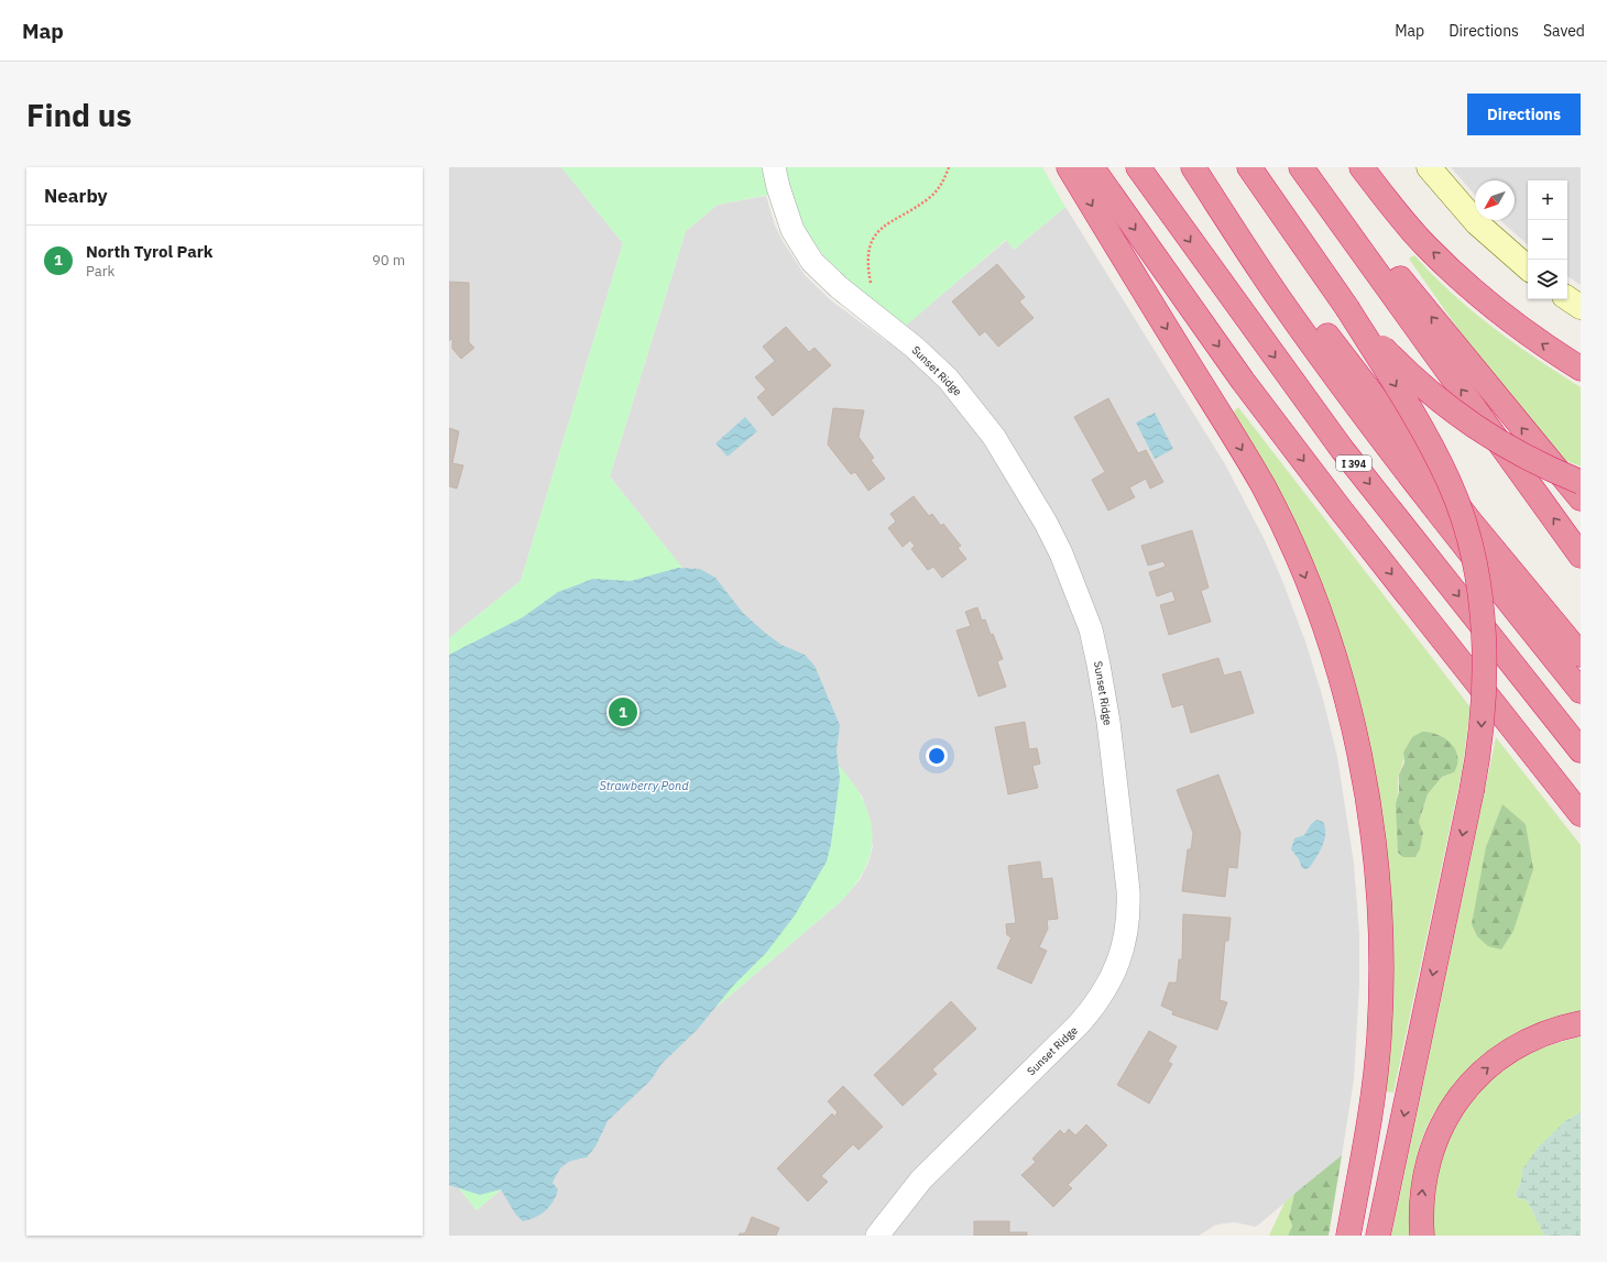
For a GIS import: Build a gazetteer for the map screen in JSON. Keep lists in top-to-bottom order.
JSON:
{
  "streets": {
    "highway": ["I 394"],
    "street": ["Sunset Ridge"]
  },
  "water": ["Strawberry Pond"],
  "north": "bottom left",
  "page": {
    "header": "Map",
    "nav": ["Map", "Directions", "Saved"],
    "buttons": "Directions",
    "title": "Find us",
    "heading": "Nearby",
    "map_buttons": ["+", "−"],
    "list": [
      {
        "mark": "1",
        "name": "North Tyrol Park",
        "note": "Park",
        "value": "90 m"
      }
    ],
    "pins": "1"
  }
}
